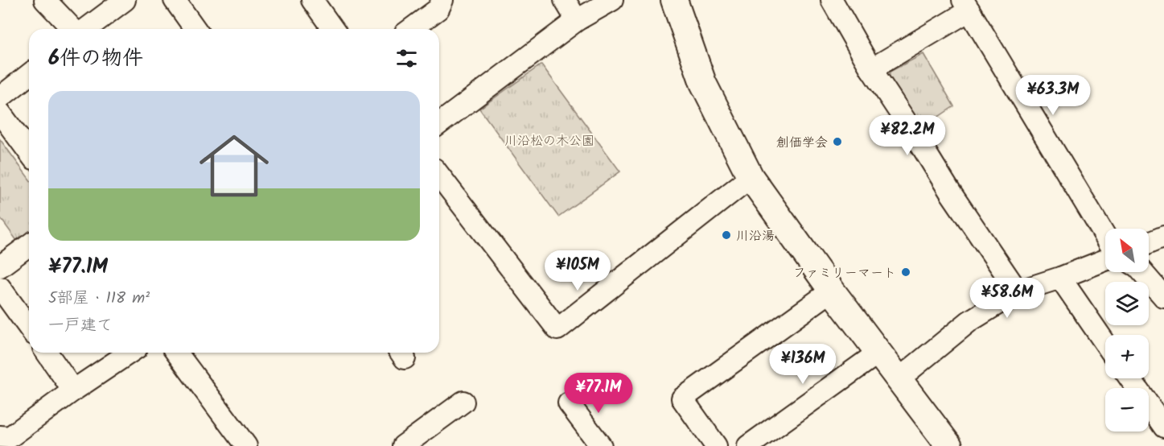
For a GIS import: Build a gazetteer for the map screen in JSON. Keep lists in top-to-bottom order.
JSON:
{
  "parks": ["川沿松の木公園"],
  "places": ["創価学会", "川沿湯", "ファミリーマート"],
  "north": "top left",
  "page": {
    "heading": "6件の物件",
    "price": [
      "¥63.3M",
      "¥82.2M",
      "¥105M",
      "¥58.6M",
      "¥136M",
      "¥77.1M"
    ],
    "list": [
      {
        "name": "¥77.1M",
        "note": "5部屋 · 118 m² · 一戸建て"
      }
    ],
    "map_buttons": ["+", "−"]
  }
}
